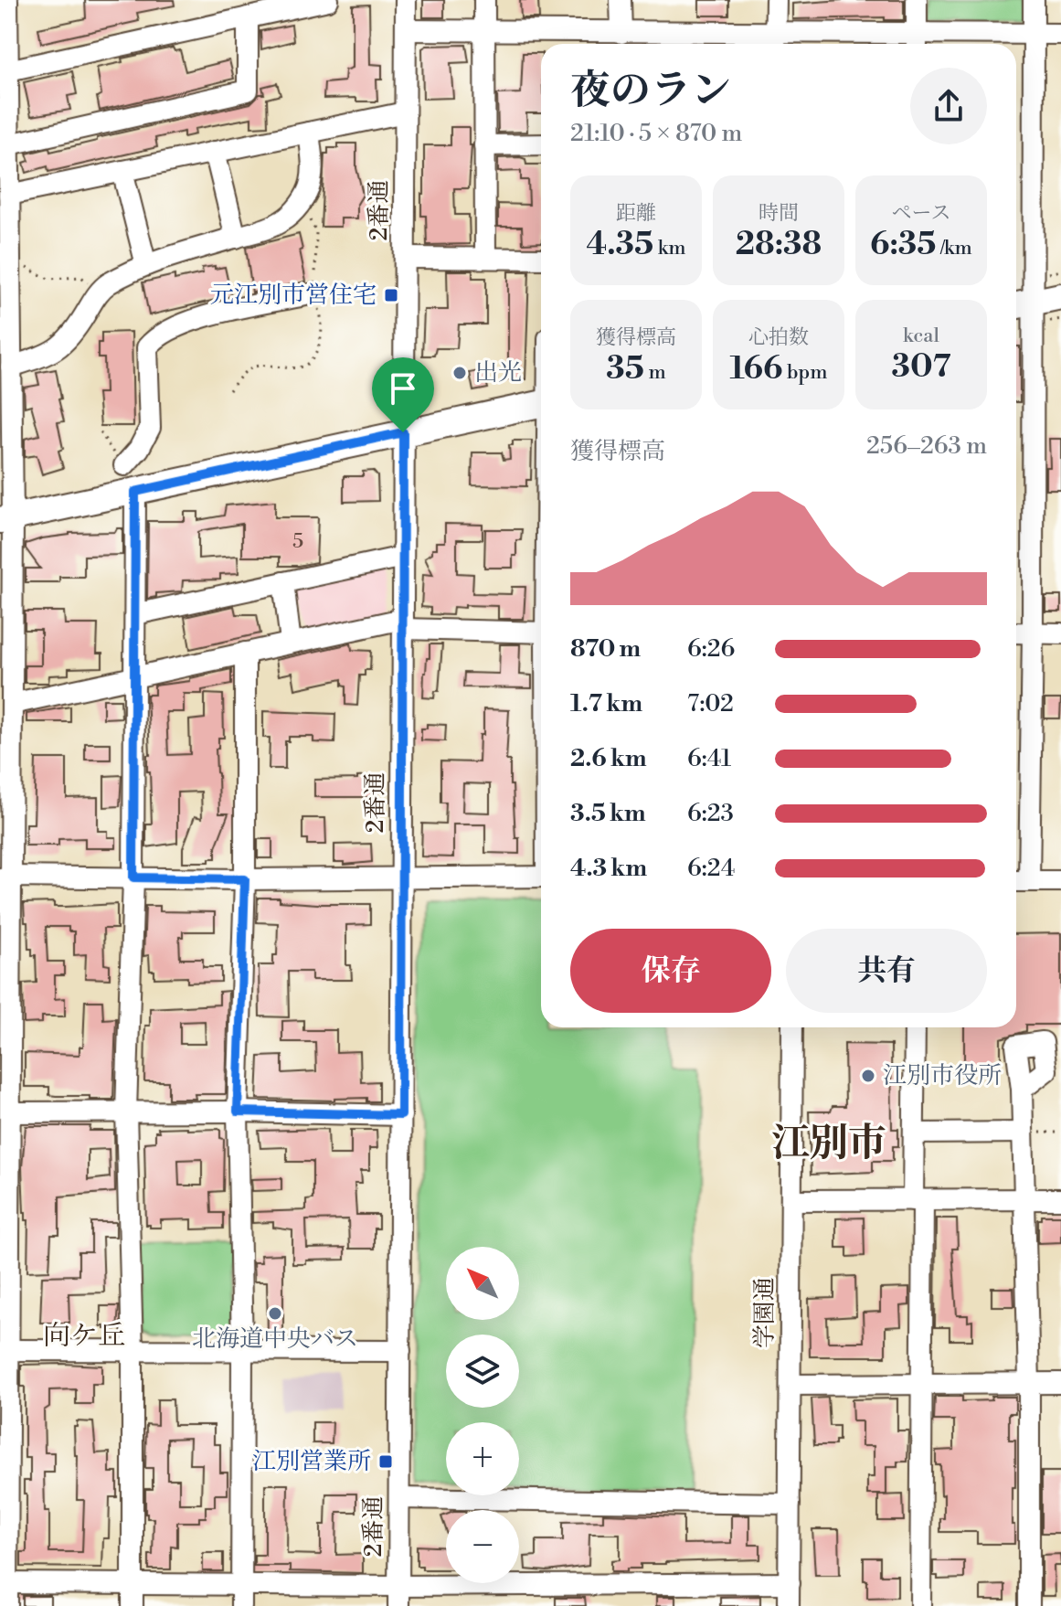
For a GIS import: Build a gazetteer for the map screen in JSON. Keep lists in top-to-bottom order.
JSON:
{
  "streets": {
    "street": ["2番通", "学園通"]
  },
  "districts": ["江別市", "向ケ丘"],
  "places": {
    "transit": ["元江別市営住宅", "江別営業所"],
    "other": ["出光", "江別市役所", "北海道中央バス"]
  },
  "house_numbers": ["5"],
  "north": "top left",
  "page": {
    "heading": ["夜のラン", "21:10 · 5 × 870 m"],
    "stats": [
      ["距離", "4.35 km"],
      ["時間", "28:38"],
      ["ペース", "6:35 /km"],
      ["獲得標高", "35 m"],
      ["心拍数", "166 bpm"],
      ["kcal", "307"]
    ],
    "chart": ["獲得標高", "256–263 m"],
    "list": [
      {
        "name": "870 m",
        "note": "6:26"
      },
      {
        "name": "1.7 km",
        "note": "7:02"
      },
      {
        "name": "2.6 km",
        "note": "6:41"
      },
      {
        "name": "3.5 km",
        "note": "6:23"
      },
      {
        "name": "4.3 km",
        "note": "6:24"
      }
    ],
    "buttons": ["保存", "共有"],
    "map_buttons": ["+", "−"]
  }
}
